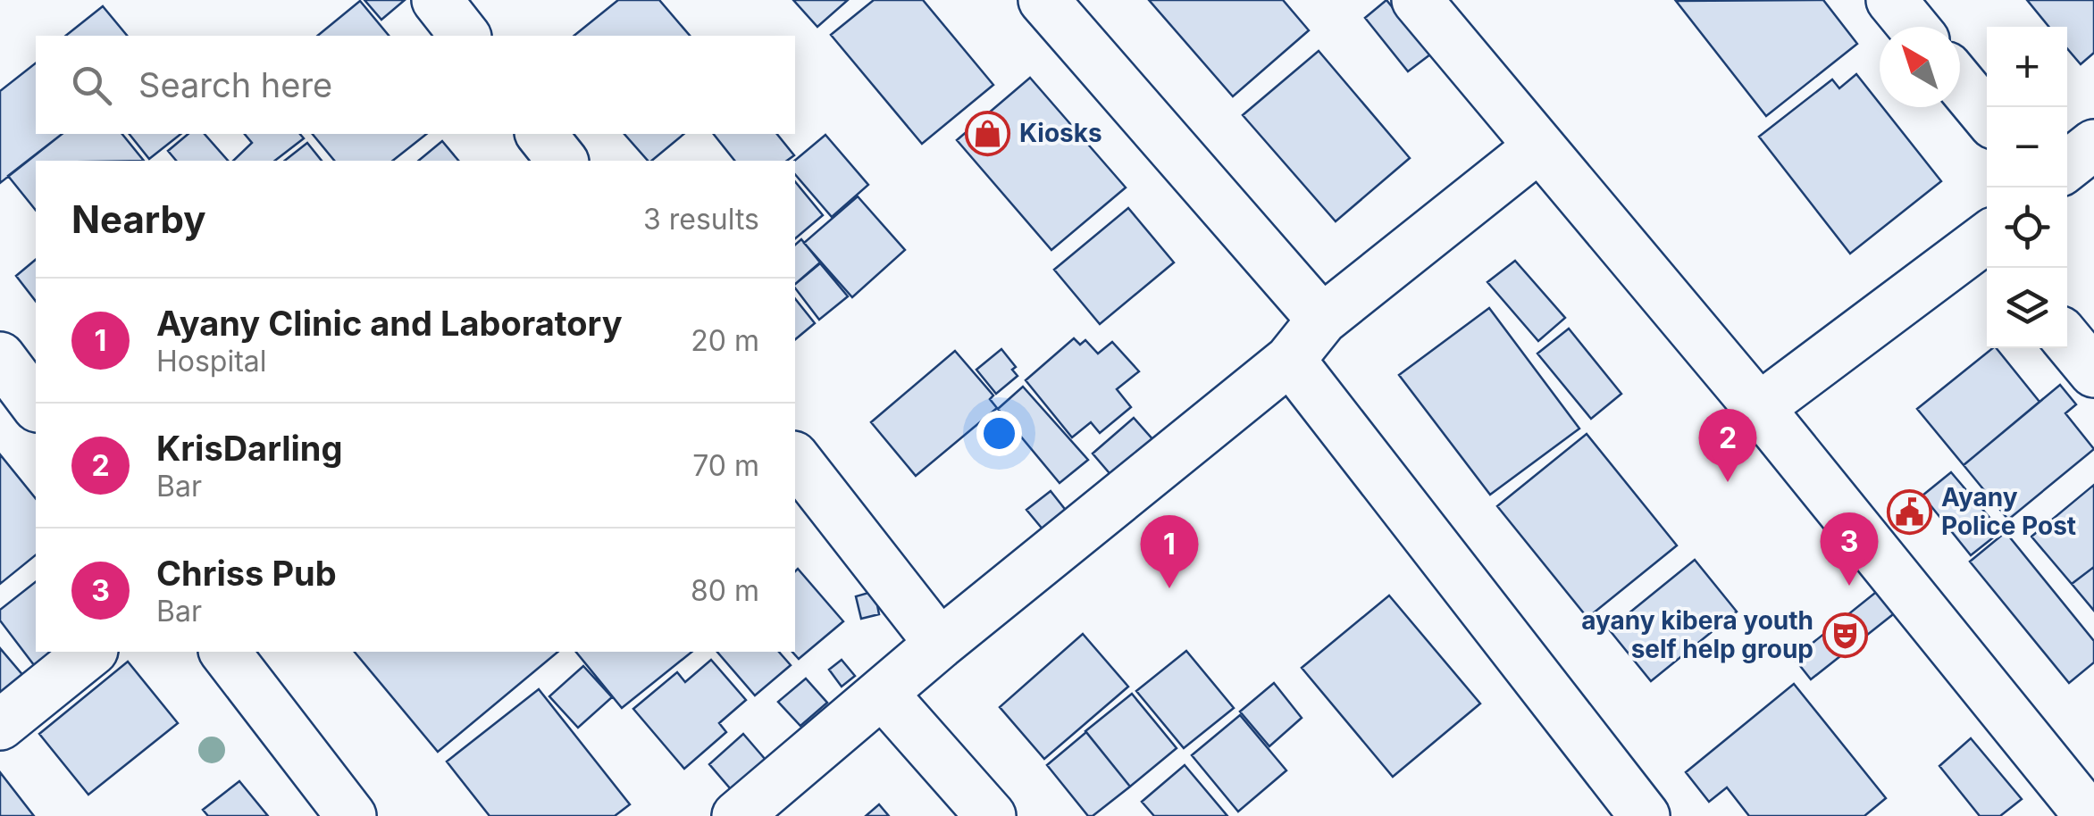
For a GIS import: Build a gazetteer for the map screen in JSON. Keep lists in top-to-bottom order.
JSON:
{
  "places": {
    "shop": ["Kiosks"],
    "public building": ["Ayany Police Post"],
    "theatre": ["ayany kibera youth self help group"]
  },
  "north": "top left",
  "page": {
    "map_buttons": ["+", "−"],
    "search": "Search here",
    "heading": ["Nearby", "3 results"],
    "list": [
      {
        "mark": "1",
        "name": "Ayany Clinic and Laboratory",
        "note": "Hospital",
        "value": "20 m"
      },
      {
        "mark": "2",
        "name": "KrisDarling",
        "note": "Bar",
        "value": "70 m"
      },
      {
        "mark": "3",
        "name": "Chriss Pub",
        "note": "Bar",
        "value": "80 m"
      }
    ],
    "pins": ["2", "3", "1"]
  }
}
